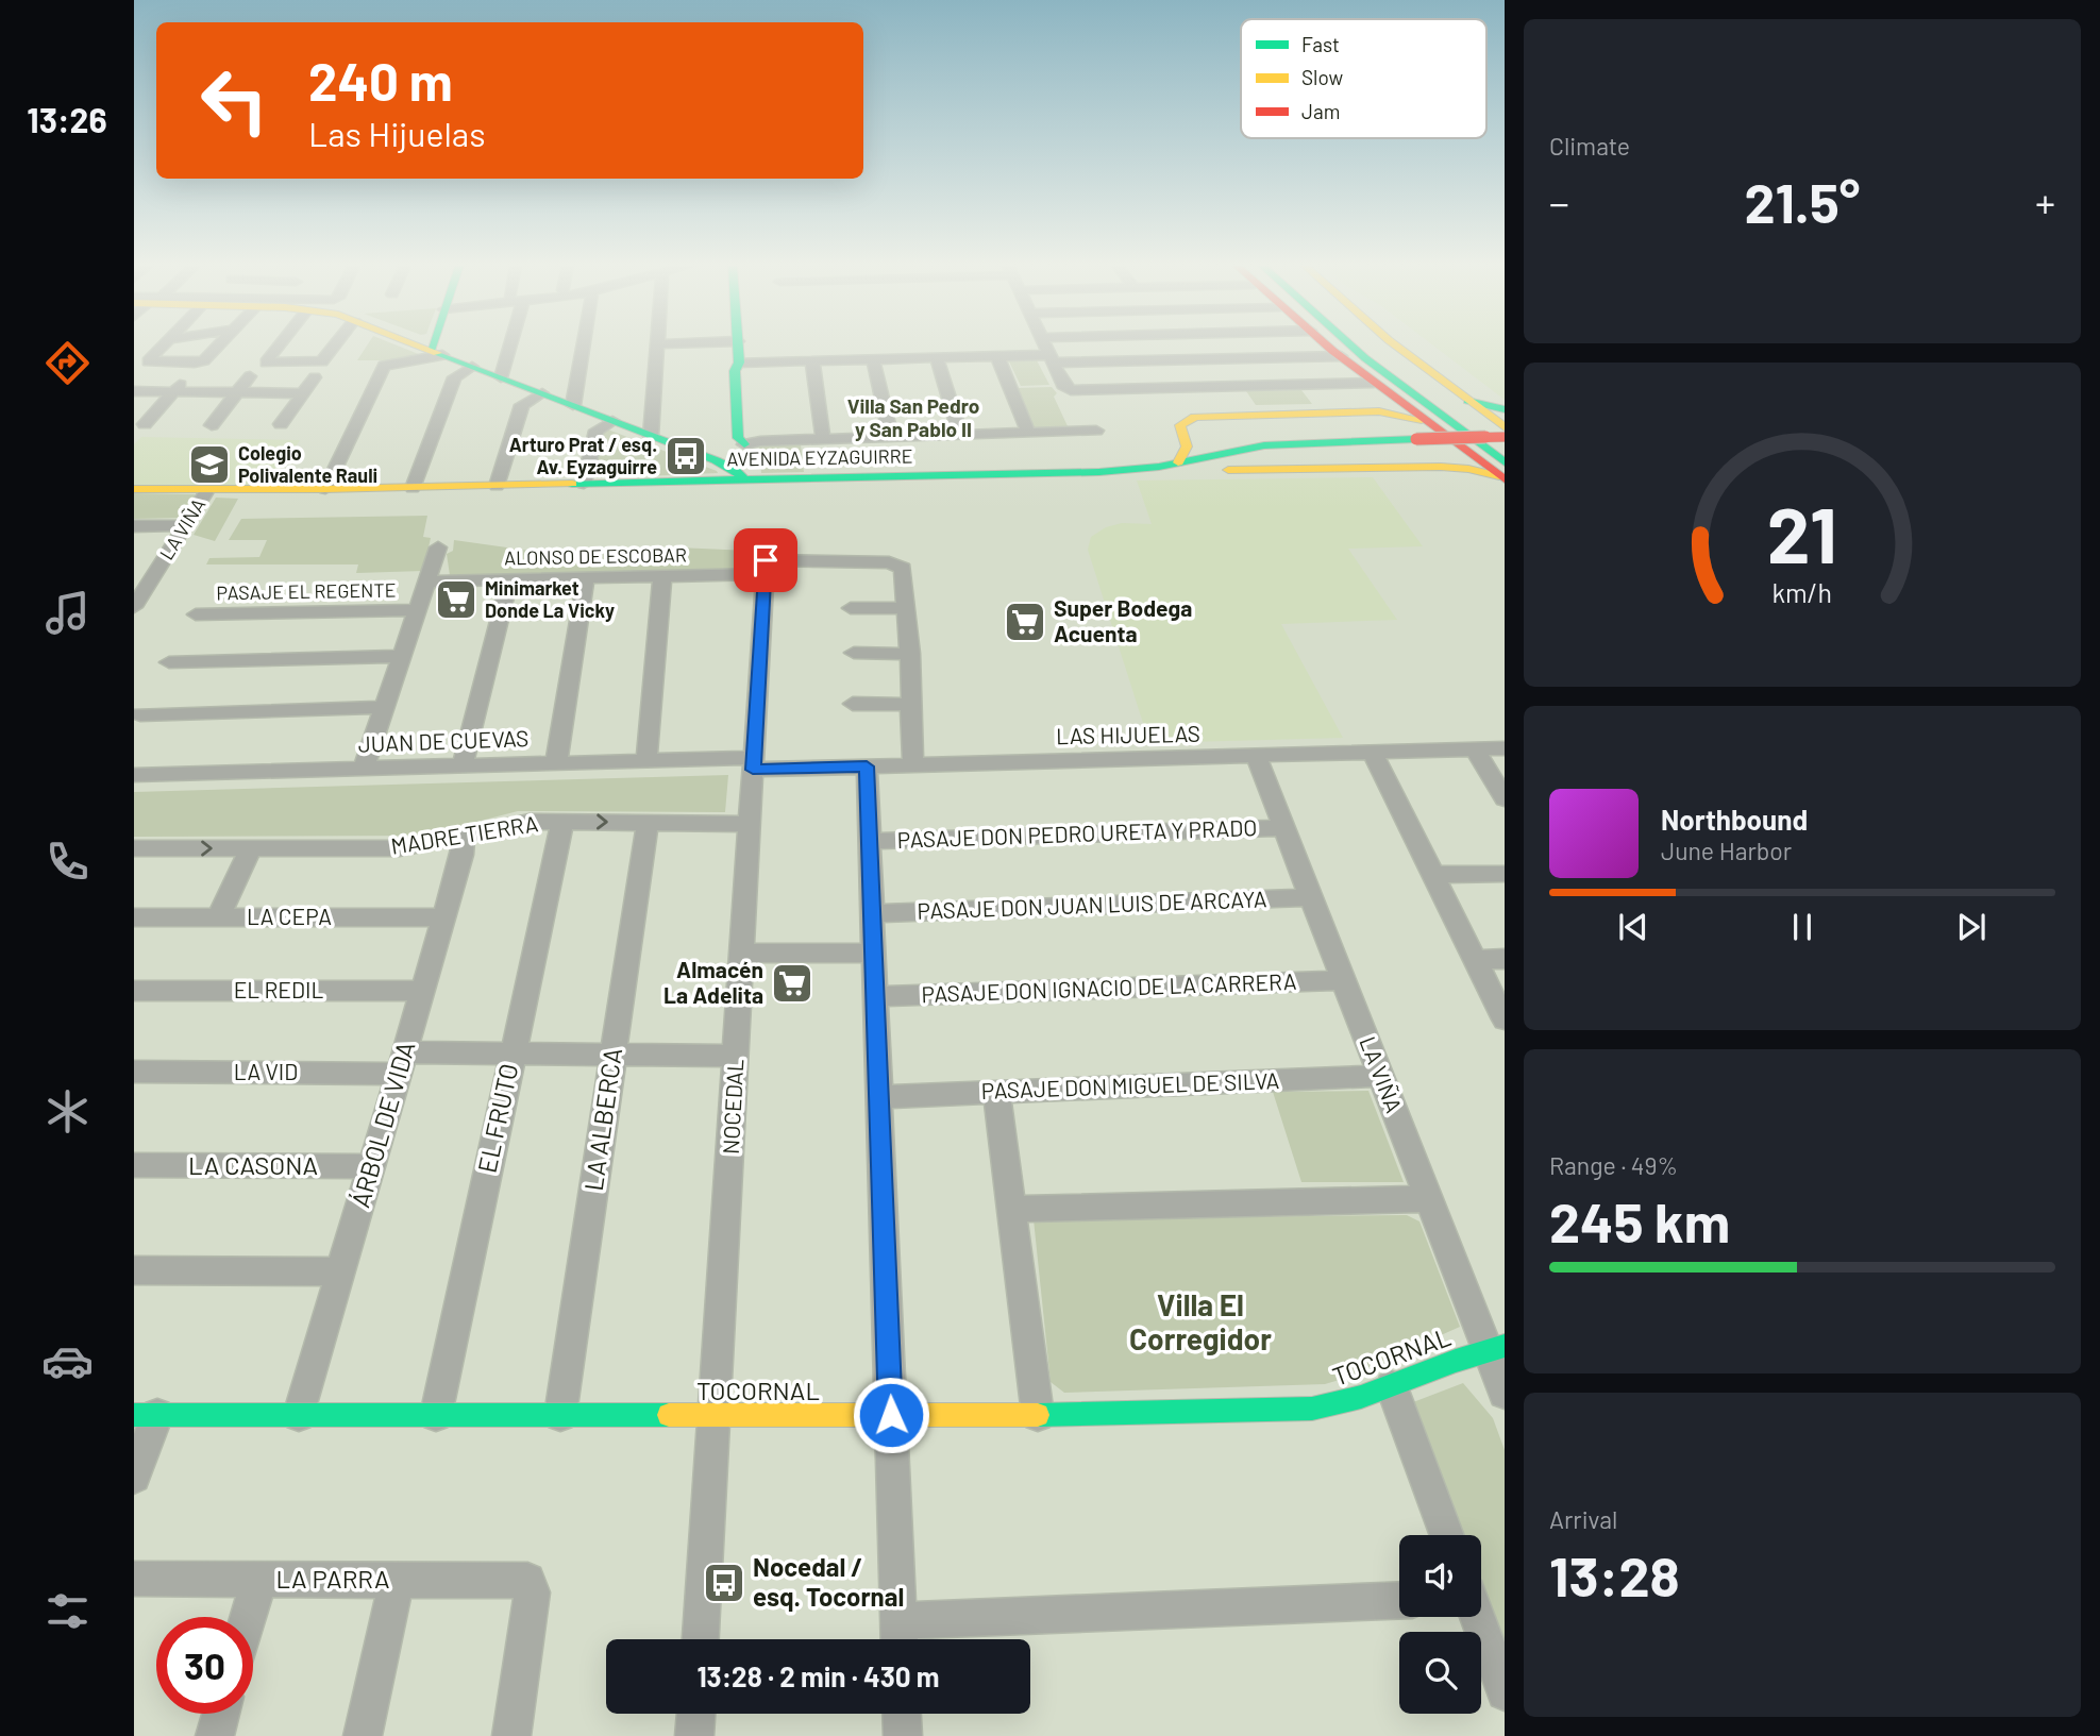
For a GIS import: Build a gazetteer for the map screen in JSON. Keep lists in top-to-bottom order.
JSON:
{
  "streets": {
    "main road": ["AVENIDA EYZAGUIRRE", "TOCORNAL"],
    "street": [
      "LA VIÑA",
      "ALONSO DE ESCOBAR",
      "PASAJE EL REGENTE",
      "LAS HIJUELAS",
      "JUAN DE CUEVAS",
      "PASAJE DON PEDRO URETA Y PRADO",
      "MADRE TIERRA",
      "PASAJE DON JUAN LUIS DE ARCAYA",
      "LA CEPA",
      "PASAJE DON IGNACIO DE LA CARRERA",
      "EL REDIL",
      "LA VID",
      "PASAJE DON MIGUEL DE SILVA",
      "NOCEDAL",
      "EL FRUTO",
      "LA ALBERCA",
      "ÁRBOL DE VIDA",
      "LA CASONA",
      "LA PARRA"
    ]
  },
  "crossings": [
    ["AVENIDA EYZAGUIRRE", "LA VIÑA"],
    ["LA VIÑA", "LAS HIJUELAS"],
    ["LA VIÑA", "PASAJE DON PEDRO URETA Y PRADO"],
    ["LA VIÑA", "PASAJE DON JUAN LUIS DE ARCAYA"],
    ["LA VIÑA", "PASAJE DON IGNACIO DE LA CARRERA"],
    ["LA VIÑA", "PASAJE DON MIGUEL DE SILVA"],
    ["LA VIÑA", "TOCORNAL"],
    ["ALONSO DE ESCOBAR", "NOCEDAL"],
    ["LAS HIJUELAS", "JUAN DE CUEVAS"],
    ["LAS HIJUELAS", "NOCEDAL"],
    ["JUAN DE CUEVAS", "NOCEDAL"],
    ["MADRE TIERRA", "NOCEDAL"],
    ["MADRE TIERRA", "EL FRUTO"],
    ["MADRE TIERRA", "LA ALBERCA"],
    ["MADRE TIERRA", "ÁRBOL DE VIDA"],
    ["LA CEPA", "ÁRBOL DE VIDA"],
    ["EL REDIL", "ÁRBOL DE VIDA"],
    ["LA VID", "NOCEDAL"],
    ["LA VID", "EL FRUTO"],
    ["LA VID", "LA ALBERCA"],
    ["LA VID", "ÁRBOL DE VIDA"],
    ["NOCEDAL", "TOCORNAL"],
    ["EL FRUTO", "TOCORNAL"],
    ["LA ALBERCA", "TOCORNAL"],
    ["ÁRBOL DE VIDA", "LA CASONA"],
    ["ÁRBOL DE VIDA", "TOCORNAL"]
  ],
  "districts": ["Villa San Pedro y San Pablo II", "Villa El Corregidor"],
  "places": {
    "bus stop": ["Arturo Prat / esq. Av. Eyzaguirre", "Nocedal / esq. Tocornal"],
    "school or university": ["Colegio Polivalente Rauli"],
    "supermarket": ["Minimarket Donde La Vicky", "Super Bodega Acuenta", "Almacén La Adelita"]
  },
  "legend": ["Fast", "Slow", "Jam"],
  "page": {
    "tabs": "13:26",
    "tile": [
      "Climate",
      ["Range · 49%", "245 km"],
      ["Arrival", "13:28"]
    ],
    "turn": ["240 m", "Las Hijuelas"],
    "heat": ["−", "21.5°", "+"],
    "song": ["Northbound", "June Harbor"],
    "limit": "30",
    "trip": "13:28 · 2 min · 430 m",
    "gauge": ["21", "km/h"]
  }
}
